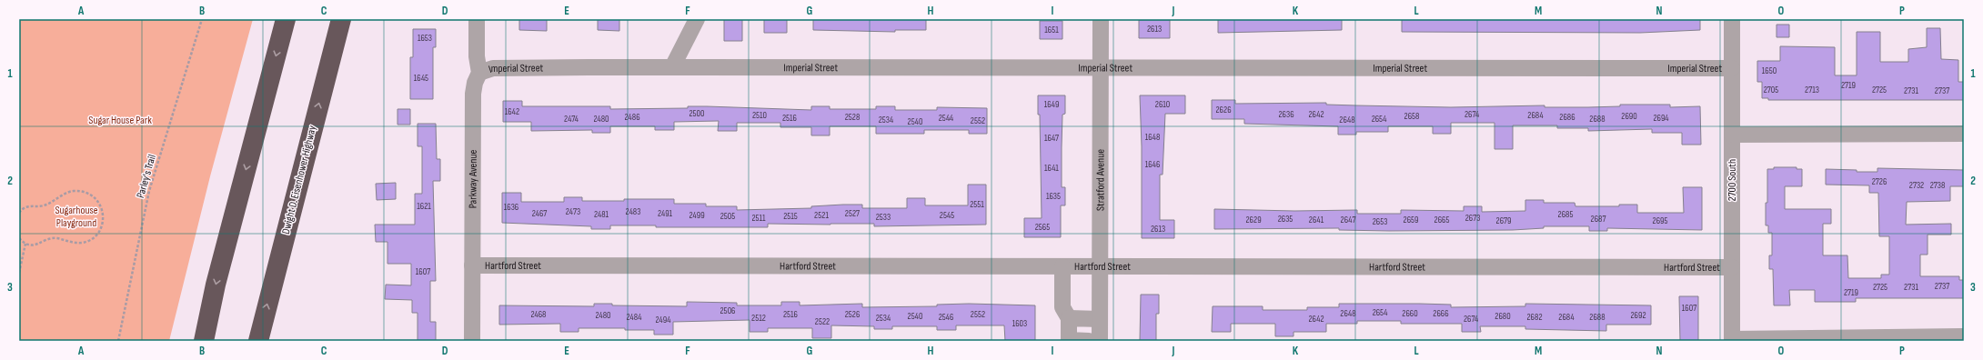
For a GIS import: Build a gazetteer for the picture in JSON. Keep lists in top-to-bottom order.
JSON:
{
  "streets": {
    "highway": ["Dwight D. Eisenhower Highway"],
    "street": [
      "Imperial Street",
      "Parkway Avenue",
      "Stratford Avenue",
      "2700 South",
      "Hartford Street"
    ],
    "path": ["Parley's Trail"]
  },
  "crossings": [
    ["Imperial Street", "Parkway Avenue"],
    ["Imperial Street", "Stratford Avenue"],
    ["Imperial Street", "2700 South"],
    ["Parkway Avenue", "Hartford Street"],
    ["Stratford Avenue", "Hartford Street"],
    ["2700 South", "Hartford Street"]
  ],
  "parks": ["Sugar House Park", "Sugarhouse Playground"],
  "house_numbers": [
    "2613",
    "1651",
    "1653",
    "1650",
    "1645",
    "2719",
    "2705",
    "2713",
    "2725",
    "2731",
    "2737",
    "1649",
    "2610",
    "2626",
    "1642",
    "2500",
    "2636",
    "2642",
    "2674",
    "2510",
    "2684",
    "2658",
    "2690",
    "2486",
    "2528",
    "2686",
    "2516",
    "2544",
    "2694",
    "2474",
    "2480",
    "2654",
    "2688",
    "2534",
    "2648",
    "2552",
    "2540",
    "1648",
    "1647",
    "1646",
    "1641",
    "2726",
    "2732",
    "2738",
    "1635",
    "2551",
    "1621",
    "1636",
    "2473",
    "2483",
    "2467",
    "2491",
    "2527",
    "2481",
    "2685",
    "2499",
    "2521",
    "2545",
    "2505",
    "2515",
    "2533",
    "2511",
    "2673",
    "2635",
    "2687",
    "2629",
    "2641",
    "2647",
    "2659",
    "2665",
    "2679",
    "2695",
    "2653",
    "2565",
    "2613",
    "1607",
    "2737",
    "2725",
    "2731",
    "2719",
    "1607",
    "2506",
    "2654",
    "2648",
    "2660",
    "2666",
    "2468",
    "2516",
    "2526",
    "2552",
    "2480",
    "2692",
    "2540",
    "2680",
    "2484",
    "2546",
    "2682",
    "2684",
    "2688",
    "2512",
    "2534",
    "2642",
    "2674",
    "2494",
    "2522",
    "1603"
  ],
  "grid": {
    "columns": [
      "A",
      "B",
      "C",
      "D",
      "E",
      "F",
      "G",
      "H",
      "I",
      "J",
      "K",
      "L",
      "M",
      "N",
      "O",
      "P"
    ],
    "rows": ["1", "2", "3"]
  }
}
